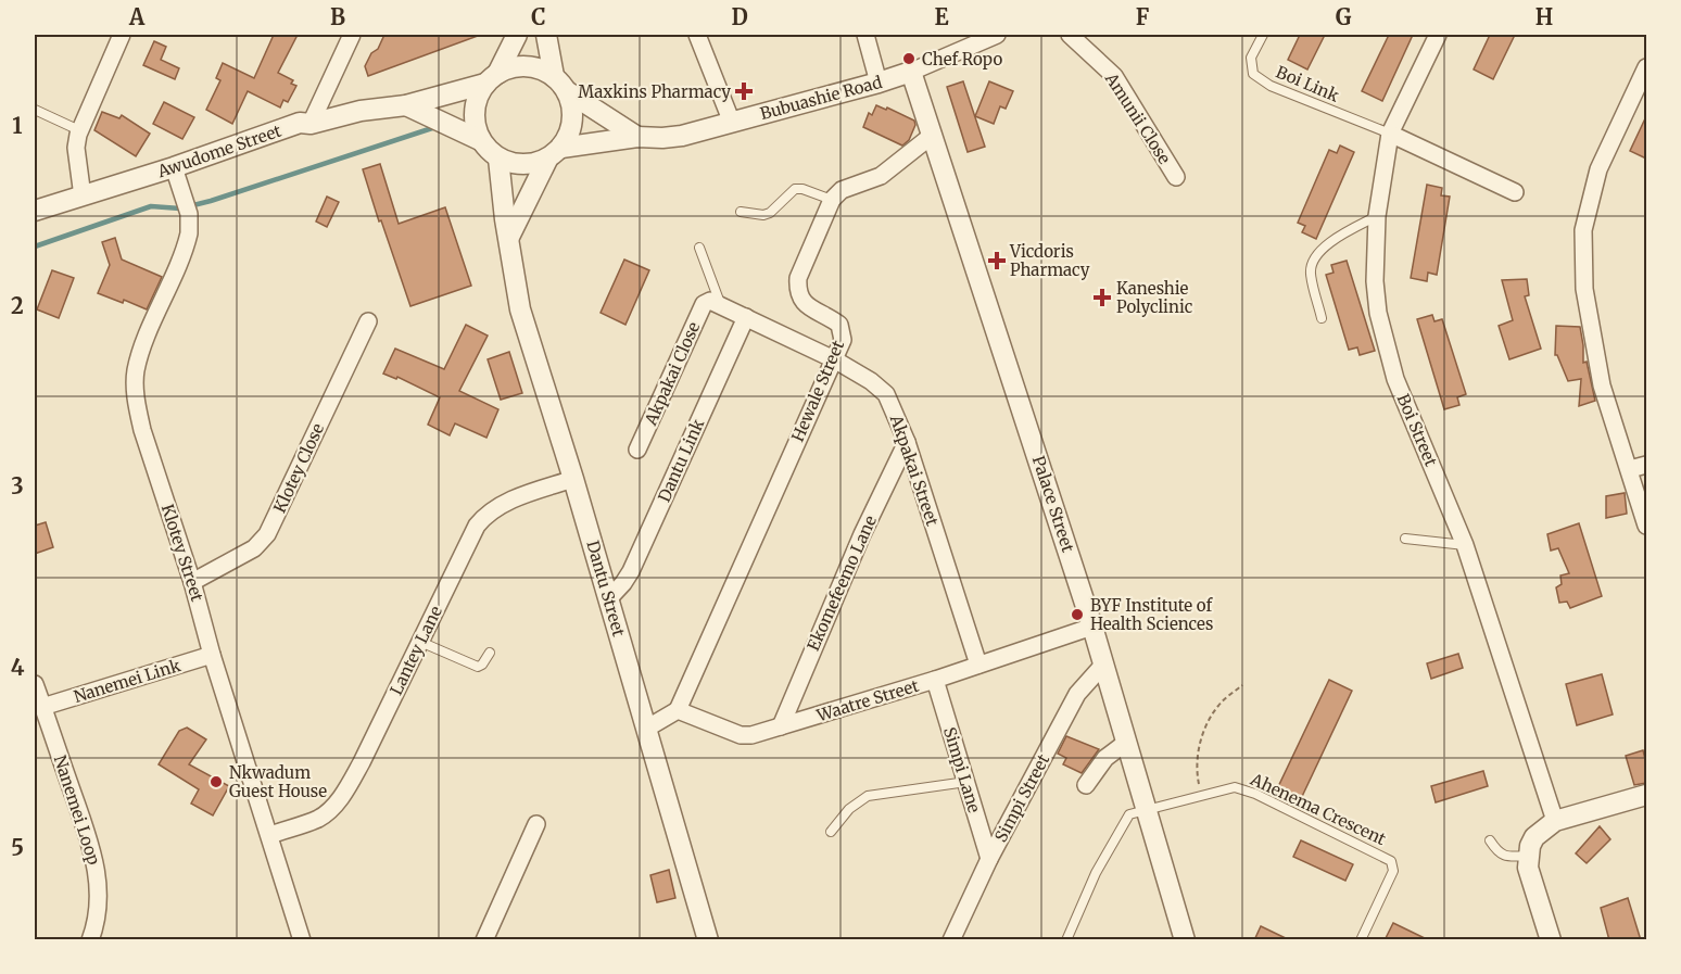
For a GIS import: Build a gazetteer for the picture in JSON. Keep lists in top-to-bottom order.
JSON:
{
  "streets": {
    "street": [
      "Bubuashie Road",
      "Amunii Close",
      "Awudome Street",
      "Akpakai Close",
      "Hewale Street",
      "Boi Street",
      "Dantu Link",
      "Klotey Close",
      "Akpakai Street",
      "Palace Street",
      "Klotey Street",
      "Ekomefeemo Lane",
      "Dantu Street",
      "Lantey Lane",
      "Nanemei Link",
      "Waatre Street",
      "Simpi Lane",
      "Simpi Street",
      "Nanemei Loop"
    ],
    "lane": ["Boi Link", "Ahenema Crescent"]
  },
  "crossings": [
    ["Boi Link", "Boi Street"],
    ["Bubuashie Road", "Awudome Street"],
    ["Bubuashie Road", "Palace Street"],
    ["Bubuashie Road", "Dantu Street"],
    ["Awudome Street", "Klotey Street"],
    ["Awudome Street", "Dantu Street"],
    ["Akpakai Close", "Akpakai Street"],
    ["Hewale Street", "Akpakai Street"],
    ["Hewale Street", "Waatre Street"],
    ["Dantu Link", "Akpakai Street"],
    ["Dantu Link", "Dantu Street"],
    ["Klotey Close", "Klotey Street"],
    ["Akpakai Street", "Ekomefeemo Lane"],
    ["Akpakai Street", "Waatre Street"],
    ["Palace Street", "Waatre Street"],
    ["Palace Street", "Simpi Street"],
    ["Palace Street", "Ahenema Crescent"],
    ["Klotey Street", "Lantey Lane"],
    ["Klotey Street", "Nanemei Link"],
    ["Ekomefeemo Lane", "Waatre Street"],
    ["Dantu Street", "Lantey Lane"],
    ["Nanemei Link", "Nanemei Loop"],
    ["Waatre Street", "Simpi Lane"],
    ["Simpi Lane", "Simpi Street"]
  ],
  "places": {
    "other": ["Chef Ropo", "BYF Institute of Health Sciences", "Nkwadum Guest House"],
    "health": ["Maxkins Pharmacy", "Vicdoris Pharmacy", "Kaneshie Polyclinic"]
  },
  "grid": {
    "columns": [
      "A",
      "B",
      "C",
      "D",
      "E",
      "F",
      "G",
      "H"
    ],
    "rows": [
      "1",
      "2",
      "3",
      "4",
      "5"
    ]
  }
}
